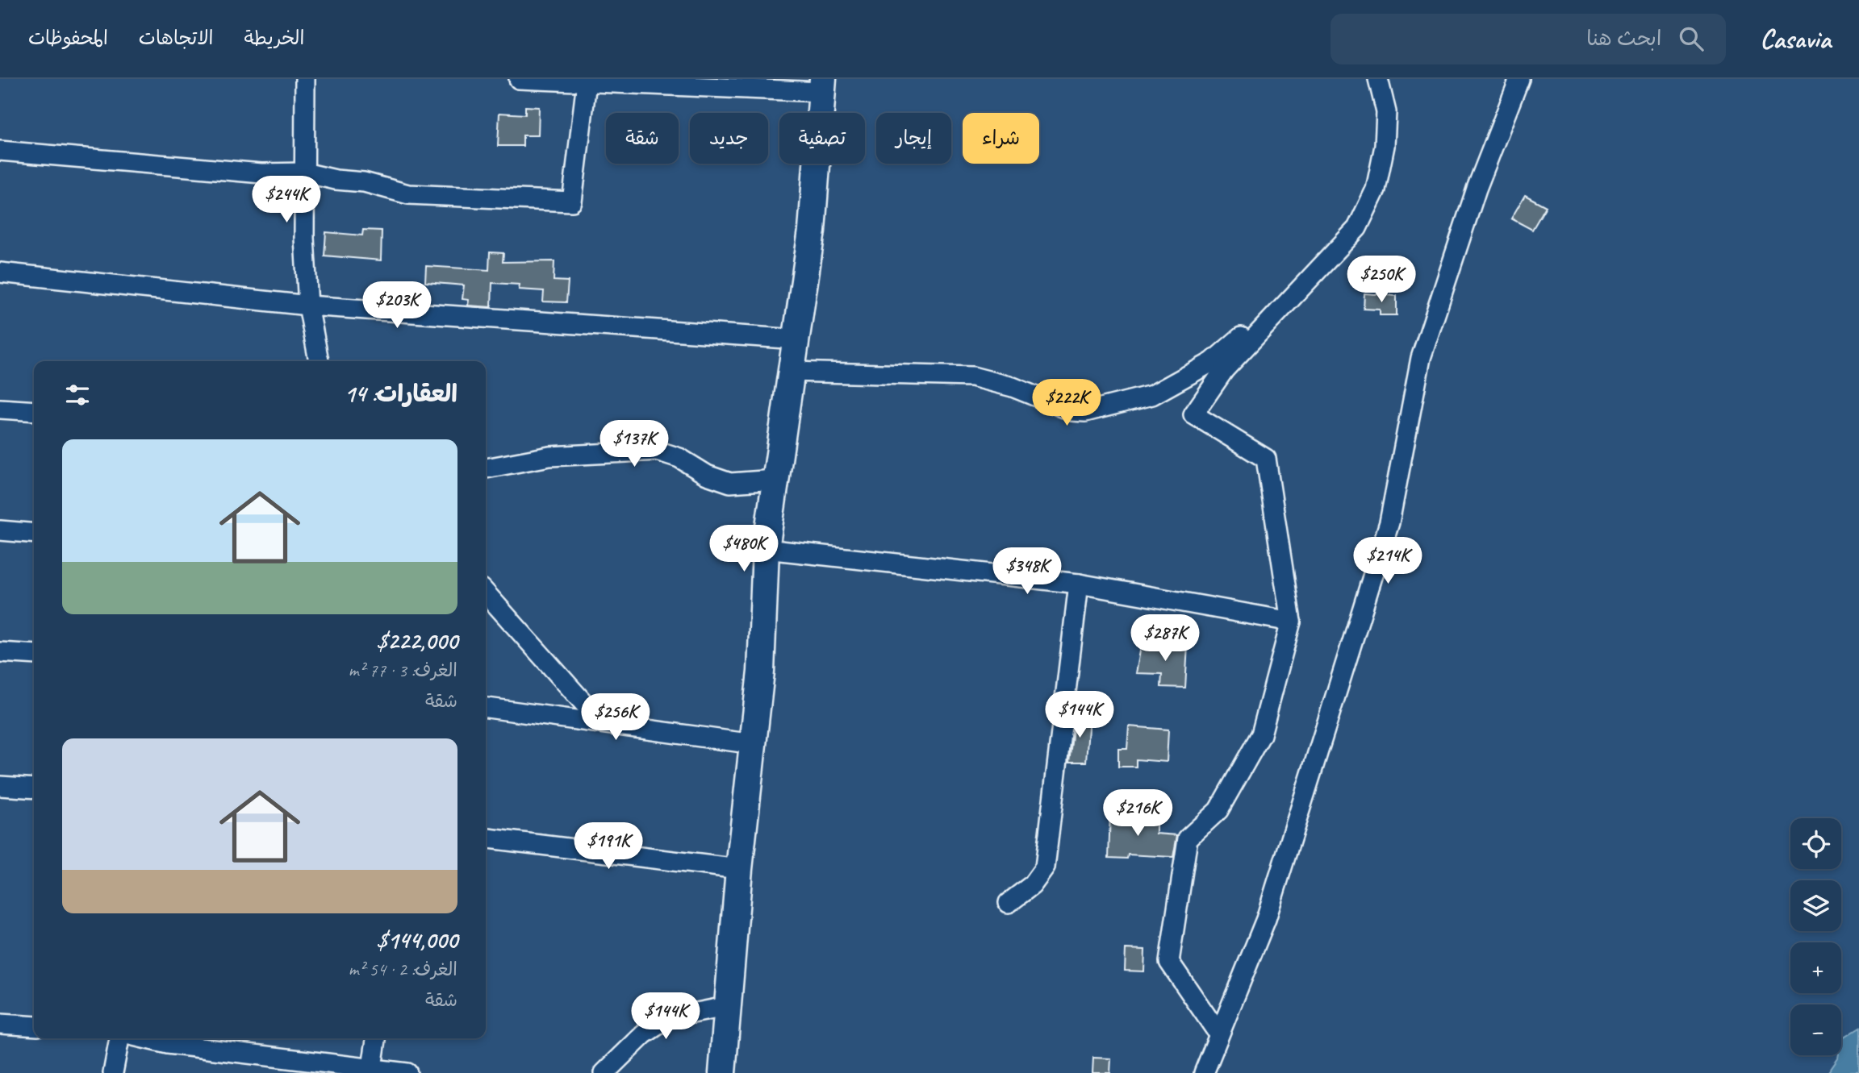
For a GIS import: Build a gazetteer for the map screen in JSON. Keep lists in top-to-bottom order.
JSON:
{
  "page": {
    "header": "Casavia",
    "search": "ابحث هنا",
    "nav": ["الخريطة", "الاتجاهات", "المحفوظات"],
    "chip": [
      "شراء",
      "إيجار",
      "تصفية",
      "جديد",
      "شقة"
    ],
    "price": [
      "$244K",
      "$250K",
      "$203K",
      "$222K",
      "$137K",
      "$480K",
      "$214K",
      "$348K",
      "$287K",
      "$144K",
      "$256K",
      "$216K",
      "$191K",
      "$144K"
    ],
    "heading": "العقارات: 14",
    "list": [
      {
        "name": "$222,000",
        "note": "الغرف: 3 · 77 m² · شقة"
      },
      {
        "name": "$144,000",
        "note": "الغرف: 2 · 54 m² · شقة"
      }
    ],
    "map_buttons": ["+", "−"]
  }
}
